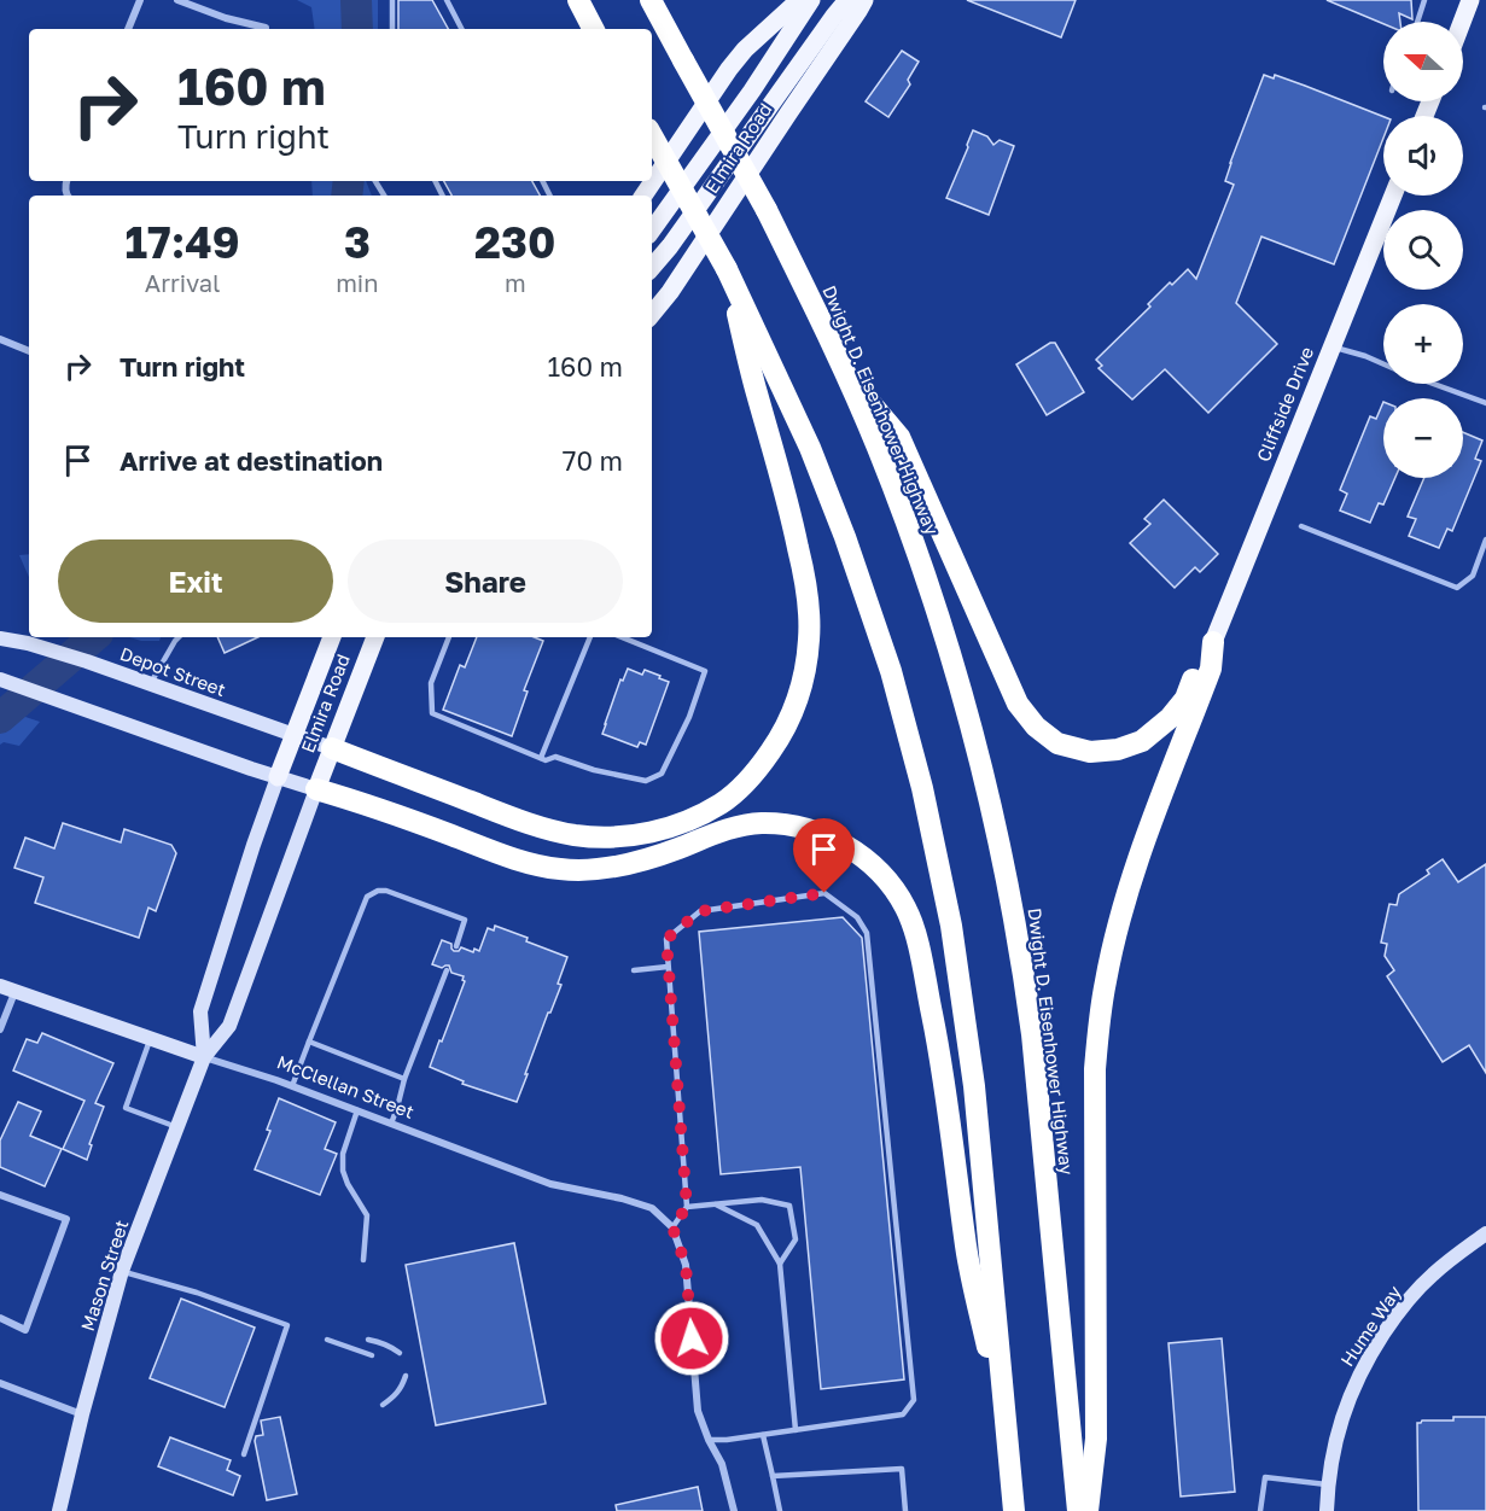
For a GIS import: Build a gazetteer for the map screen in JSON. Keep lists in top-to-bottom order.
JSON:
{
  "streets": {
    "highway": ["Dwight D. Eisenhower Highway"],
    "main road": [
      "Elmira Road",
      "Cliffside Drive",
      "Depot Street",
      "McClellan Street",
      "Mason Street",
      "Hume Way"
    ]
  },
  "crossings": [
    ["Elmira Road", "Depot Street"],
    ["Elmira Road", "Mason Street"],
    ["McClellan Street", "Mason Street"]
  ],
  "north": "left",
  "page": {
    "map_buttons": ["+", "−"],
    "turn": ["160 m", "Turn right"],
    "eta": [
      "17:49",
      "Arrival",
      "3",
      "min",
      "230",
      "m"
    ],
    "list": [
      {
        "name": "Turn right",
        "value": "160 m"
      },
      {
        "name": "Arrive at destination",
        "value": "70 m"
      }
    ],
    "buttons": ["Exit", "Share"]
  }
}
